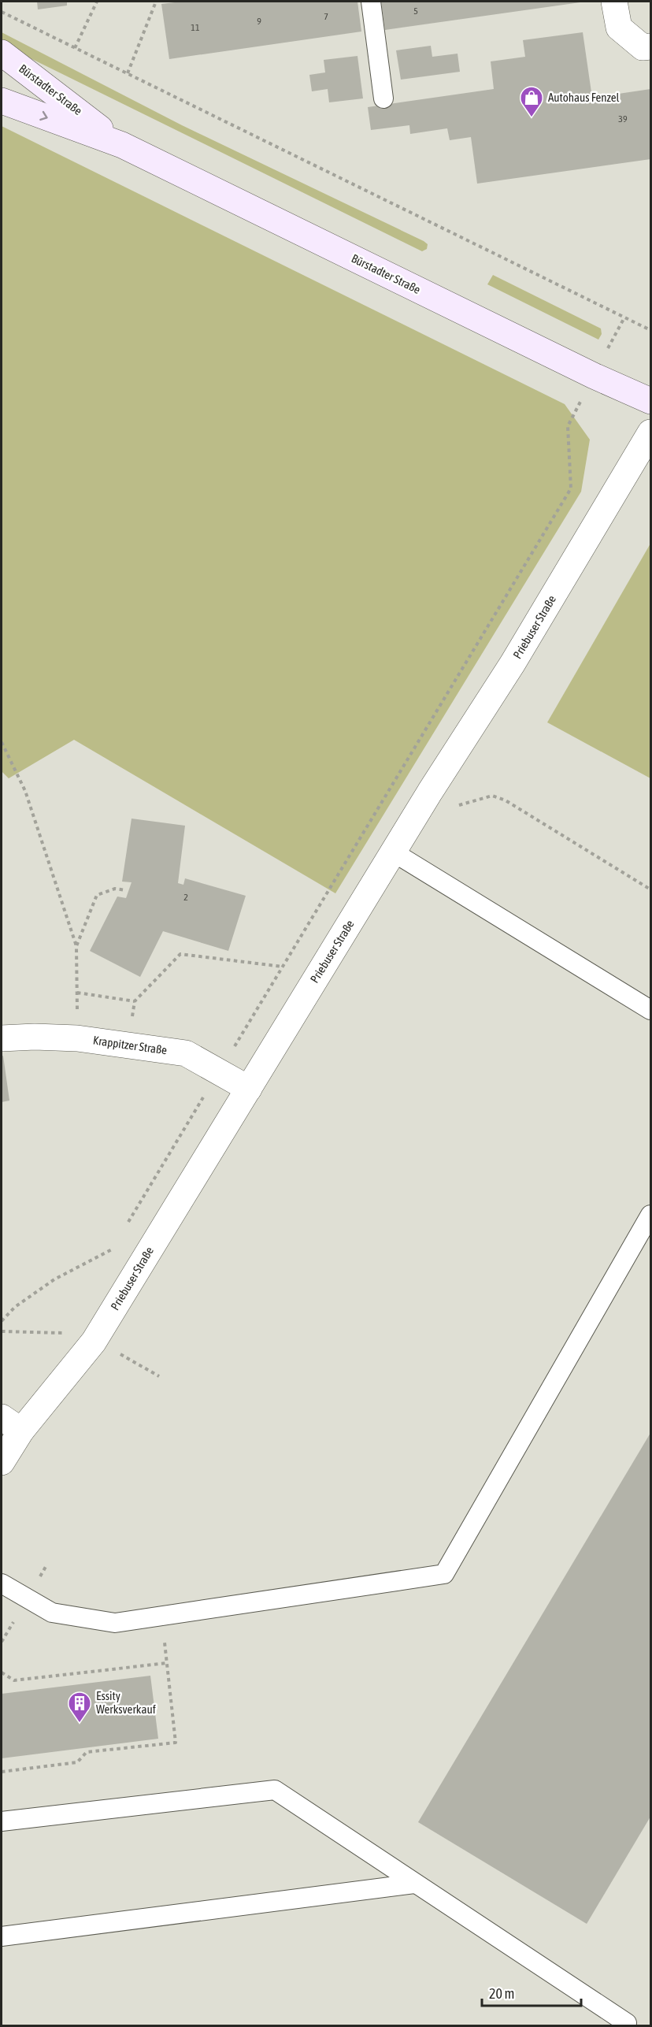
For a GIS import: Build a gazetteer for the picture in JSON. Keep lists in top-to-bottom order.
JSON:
{
  "streets": {
    "main road": ["Bürstadter Straße"],
    "street": ["Priebuser Straße", "Krappitzer Straße"]
  },
  "crossings": [
    ["Priebuser Straße", "Krappitzer Straße"]
  ],
  "places": {
    "shop": ["Autohaus Fenzel"],
    "building": ["Essity Werksverkauf"]
  },
  "house_numbers": [
    "5",
    "7",
    "9",
    "11",
    "39",
    "2"
  ],
  "scale_bar": "20 m"
}
